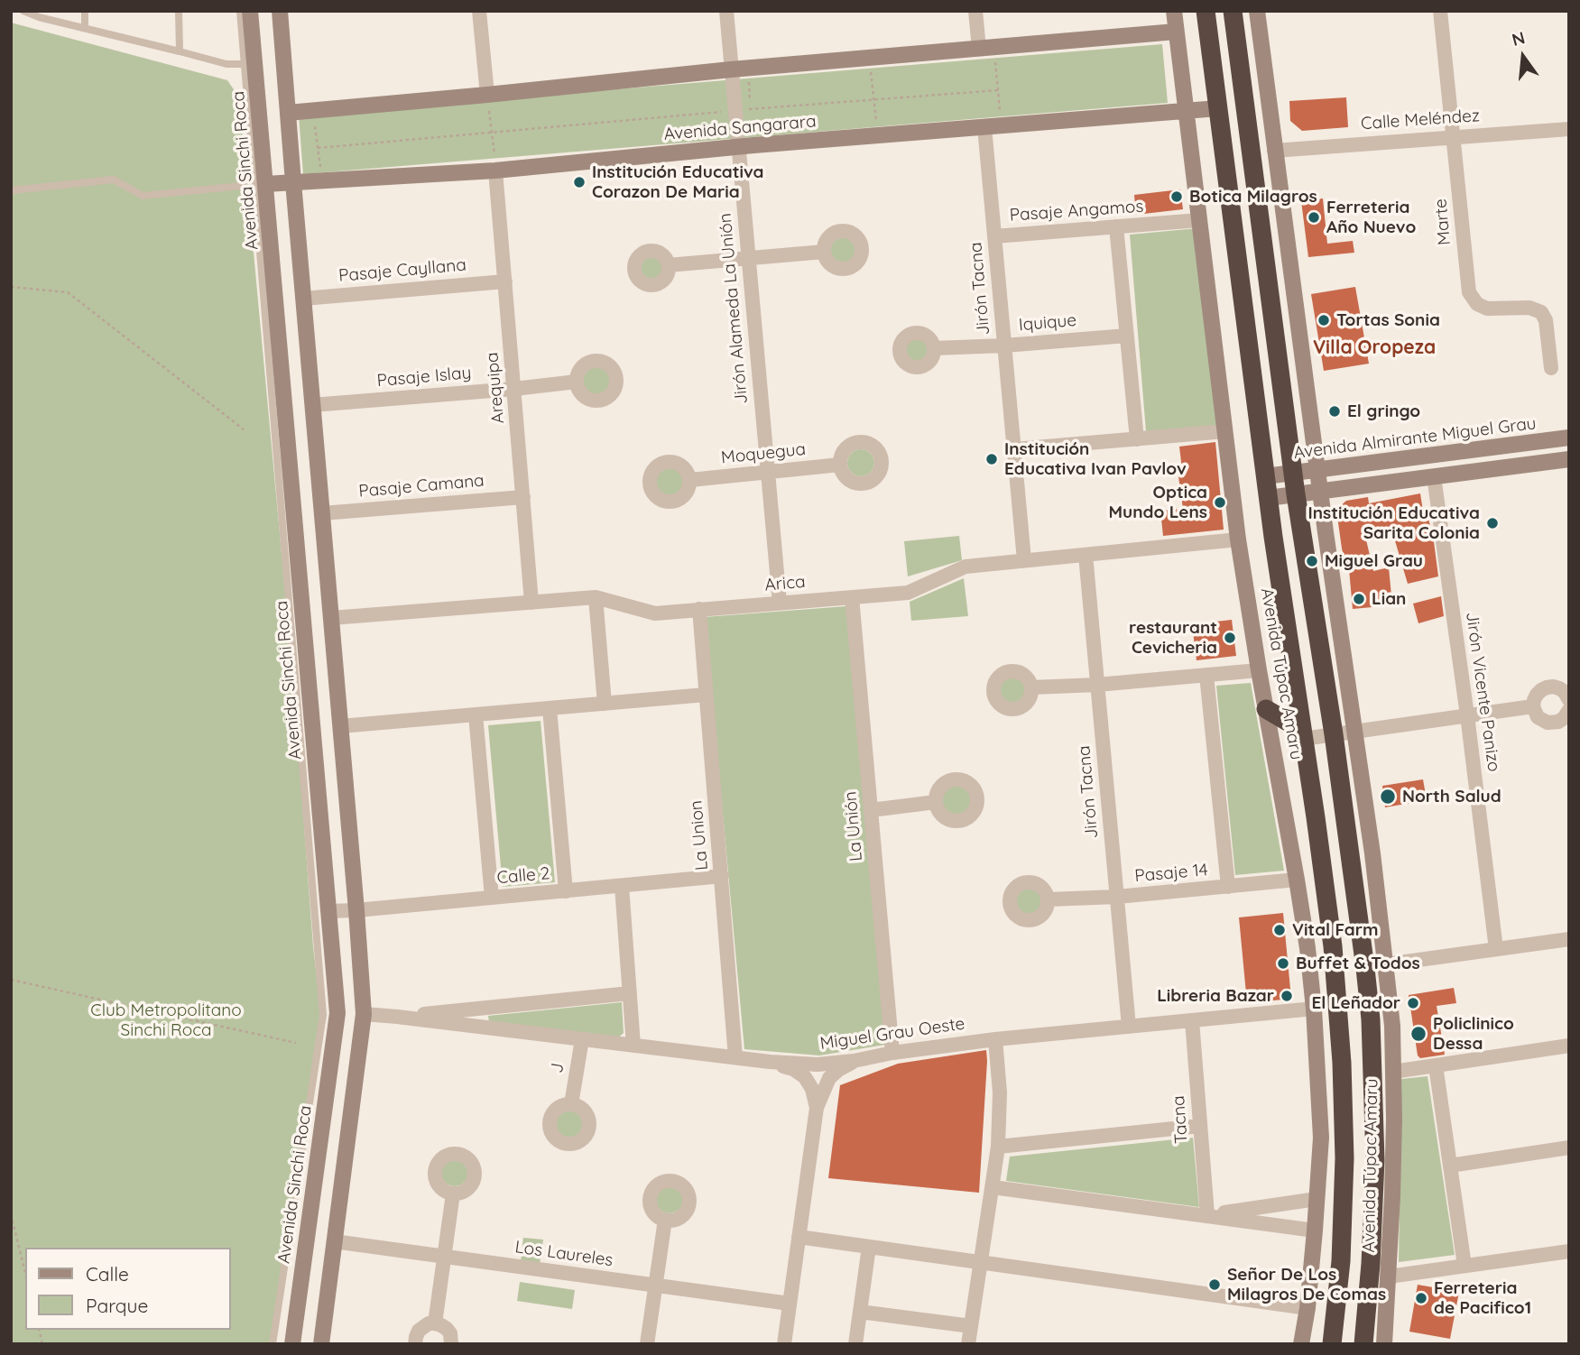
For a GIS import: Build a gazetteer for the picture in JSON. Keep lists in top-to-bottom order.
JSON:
{
  "streets": {
    "highway": ["Avenida Túpac Amaru"],
    "street": [
      "Calle Meléndez",
      "Avenida Sangarara",
      "Avenida Sinchi Roca",
      "Pasaje Angamos",
      "Marte",
      "Pasaje Cayllana",
      "Jirón Tacna",
      "Jirón Alameda La Unión",
      "Iquique",
      "Pasaje Islay",
      "Arequipa",
      "Avenida Almirante Miguel Grau",
      "Moquegua",
      "Pasaje Camana",
      "Arica",
      "Jirón Vicente Panizo",
      "La Unión",
      "La Union",
      "Pasaje 14",
      "Calle 2",
      "Miguel Grau Oeste",
      "J",
      "Tacna",
      "Los Laureles"
    ]
  },
  "crossings": [
    ["Calle Meléndez", "Marte"],
    ["Calle Meléndez", "Avenida Túpac Amaru"],
    ["Avenida Sangarara", "Avenida Sinchi Roca"],
    ["Avenida Sangarara", "Jirón Tacna"],
    ["Avenida Sangarara", "Jirón Alameda La Unión"],
    ["Avenida Sangarara", "Arequipa"],
    ["Avenida Sangarara", "Avenida Túpac Amaru"],
    ["Avenida Sinchi Roca", "Calle 2"],
    ["Pasaje Angamos", "Jirón Tacna"],
    ["Pasaje Angamos", "Avenida Túpac Amaru"],
    ["Pasaje Cayllana", "Arequipa"],
    ["Jirón Tacna", "Iquique"],
    ["Jirón Tacna", "Arica"],
    ["Jirón Tacna", "Pasaje 14"],
    ["Jirón Tacna", "Miguel Grau Oeste"],
    ["Jirón Alameda La Unión", "Moquegua"],
    ["Jirón Alameda La Unión", "Arica"],
    ["Pasaje Islay", "Arequipa"],
    ["Arequipa", "Pasaje Camana"],
    ["Arequipa", "Arica"],
    ["Avenida Almirante Miguel Grau", "Avenida Túpac Amaru"],
    ["Arica", "Avenida Túpac Amaru"],
    ["Arica", "La Unión"],
    ["Arica", "La Union"],
    ["Avenida Túpac Amaru", "Pasaje 14"],
    ["Avenida Túpac Amaru", "Miguel Grau Oeste"],
    ["La Unión", "Miguel Grau Oeste"],
    ["La Union", "Calle 2"],
    ["La Union", "Miguel Grau Oeste"],
    ["Miguel Grau Oeste", "J"],
    ["Miguel Grau Oeste", "Tacna"]
  ],
  "districts": ["Villa Oropeza"],
  "parks": ["Club Metropolitano Sinchi Roca"],
  "places": [
    "Institución Educativa Corazon De Maria",
    "Botica Milagros",
    "Ferreteria Año Nuevo",
    "Tortas Sonia",
    "El gringo",
    "Institución Educativa Ivan Pavlov",
    "Optica Mundo Lens",
    "Institución Educativa Sarita Colonia",
    "Miguel Grau",
    "Lian",
    "restaurant Cevicheria",
    "North Salud",
    "Vital Farm",
    "Buffet & Todos",
    "Libreria Bazar",
    "El Leñador",
    "Policlinico Dessa",
    "Señor De Los Milagros De Comas",
    "Ferreteria de Pacifico1"
  ],
  "legend": ["Calle", "Parque"],
  "north": "top"
}
